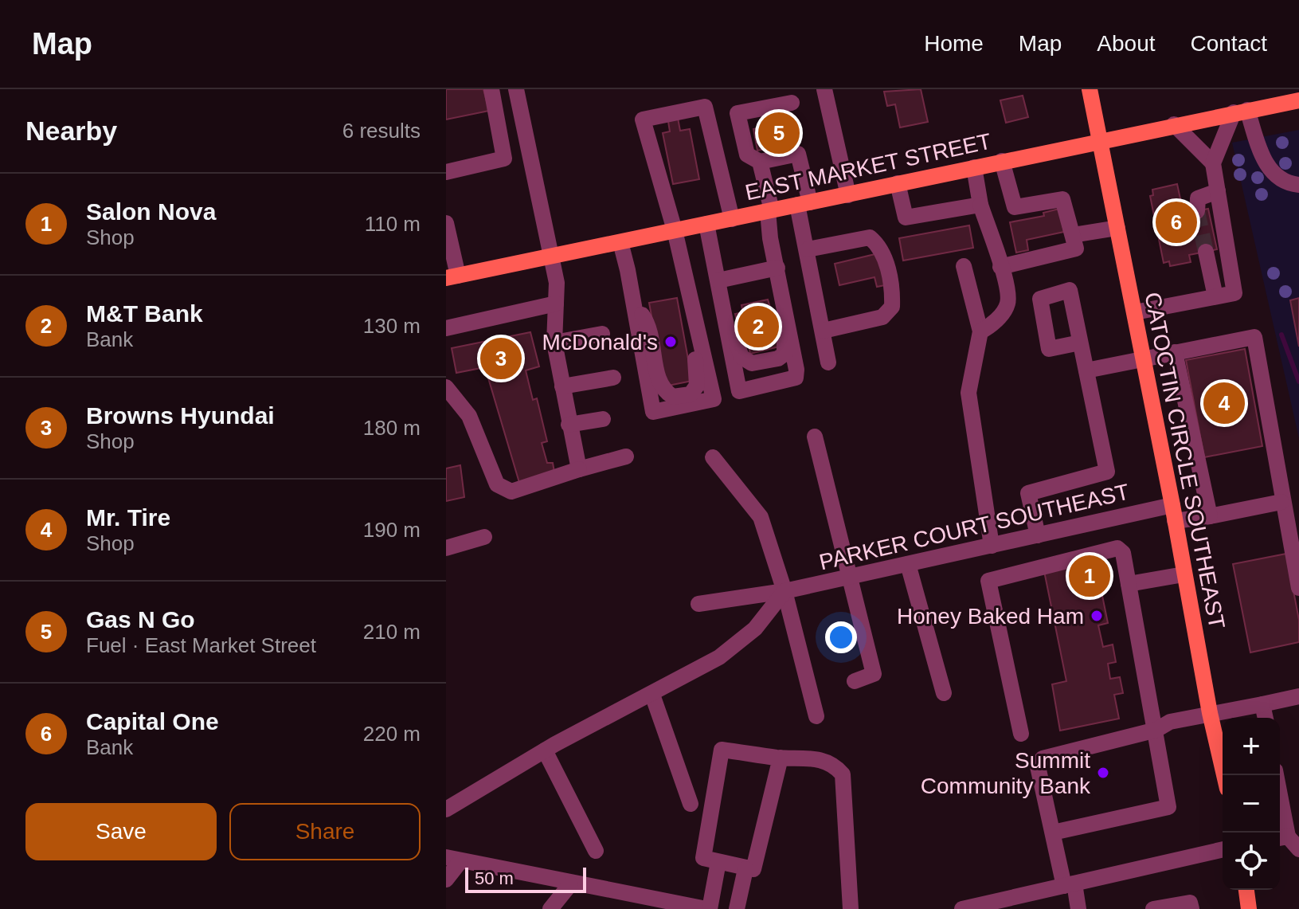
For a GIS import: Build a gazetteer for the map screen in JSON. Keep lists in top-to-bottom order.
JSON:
{
  "streets": {
    "main road": ["EAST MARKET STREET", "CATOCTIN CIRCLE SOUTHEAST"],
    "street": ["PARKER COURT SOUTHEAST"]
  },
  "crossings": [
    ["EAST MARKET STREET", "CATOCTIN CIRCLE SOUTHEAST"],
    ["CATOCTIN CIRCLE SOUTHEAST", "PARKER COURT SOUTHEAST"]
  ],
  "places": ["McDonald's", "Honey Baked Ham", "Summit Community Bank"],
  "scale_bar": "50 m",
  "page": {
    "header": "Map",
    "nav": [
      "Home",
      "Map",
      "About",
      "Contact"
    ],
    "heading": ["Nearby", "6 results"],
    "pins": [
      "5",
      "6",
      "2",
      "3",
      "4",
      "1"
    ],
    "list": [
      {
        "mark": "1",
        "name": "Salon Nova",
        "note": "Shop",
        "value": "110 m"
      },
      {
        "mark": "2",
        "name": "M&T Bank",
        "note": "Bank",
        "value": "130 m"
      },
      {
        "mark": "3",
        "name": "Browns Hyundai",
        "note": "Shop",
        "value": "180 m"
      },
      {
        "mark": "4",
        "name": "Mr. Tire",
        "note": "Shop",
        "value": "190 m"
      },
      {
        "mark": "5",
        "name": "Gas N Go",
        "note": "Fuel · East Market Street",
        "value": "210 m"
      },
      {
        "mark": "6",
        "name": "Capital One",
        "note": "Bank",
        "value": "220 m"
      }
    ],
    "map_buttons": ["+", "−"],
    "buttons": ["Save", "Share"],
    "scale": "50 m"
  }
}
